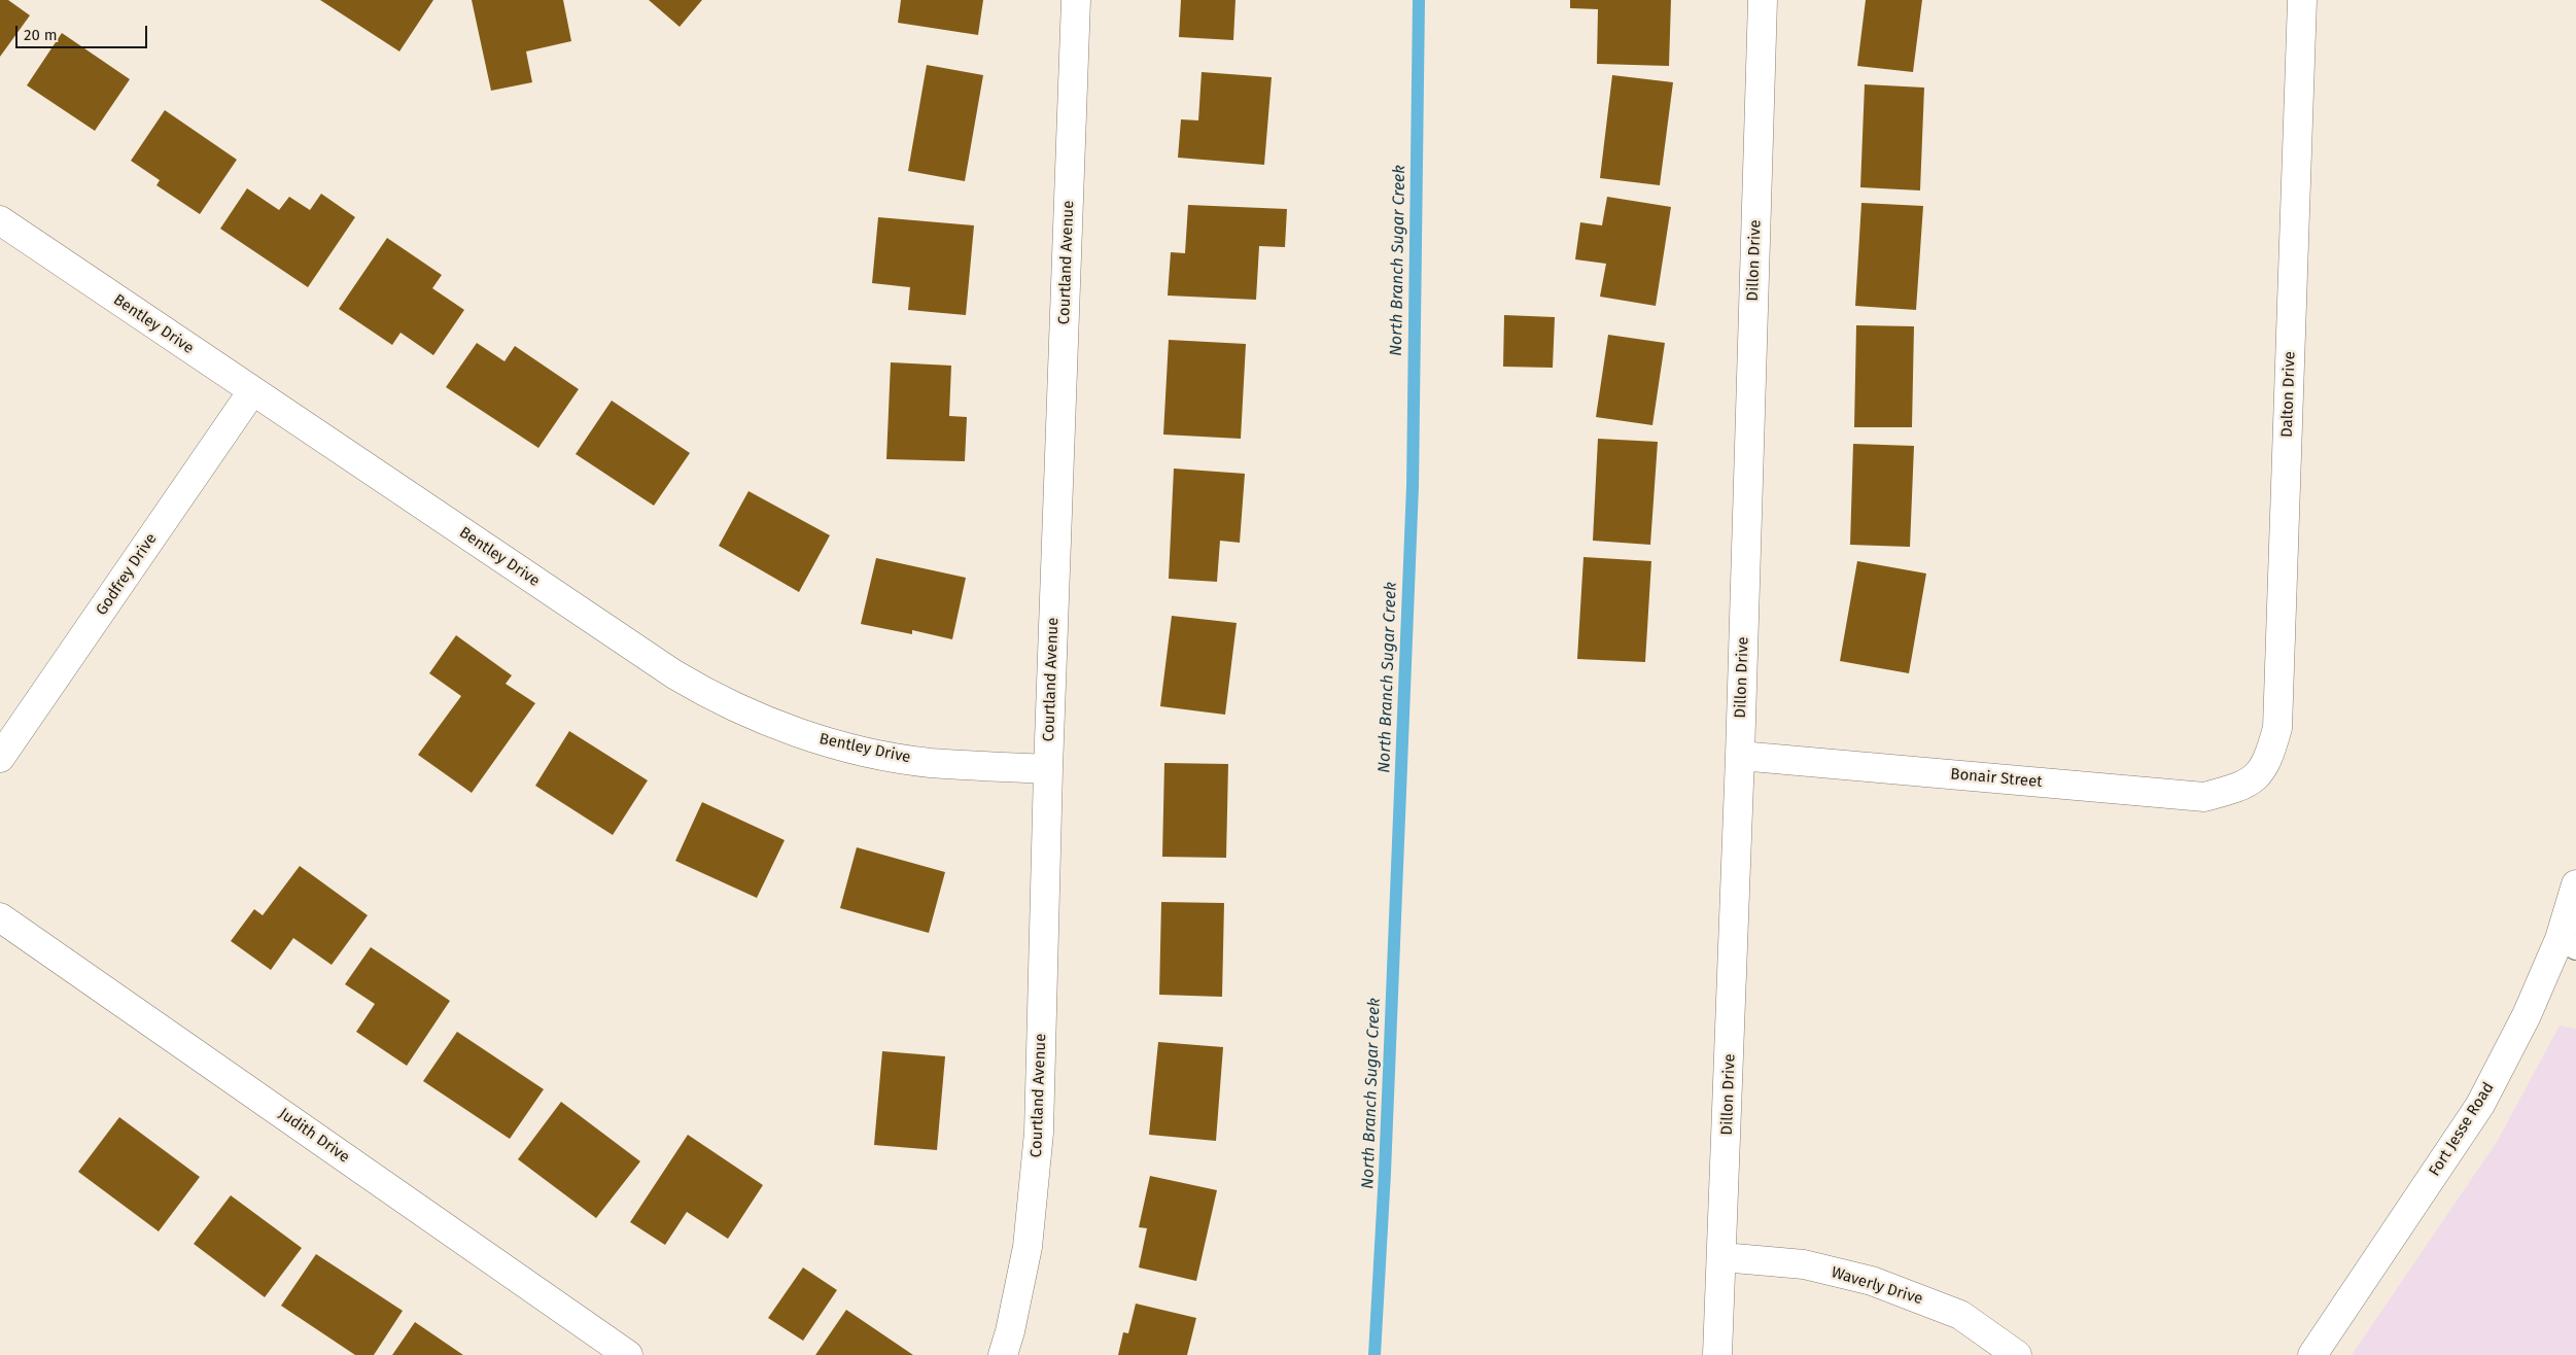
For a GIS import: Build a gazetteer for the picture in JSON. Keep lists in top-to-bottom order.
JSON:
{
  "streets": {
    "street": [
      "Dillon Drive",
      "Courtland Avenue",
      "Bentley Drive",
      "Dalton Drive",
      "Godfrey Drive",
      "Bonair Street",
      "Fort Jesse Road",
      "Judith Drive",
      "Waverly Drive"
    ]
  },
  "crossings": [
    ["Dillon Drive", "Bonair Street"],
    ["Dillon Drive", "Waverly Drive"],
    ["Courtland Avenue", "Bentley Drive"],
    ["Bentley Drive", "Godfrey Drive"],
    ["Dalton Drive", "Bonair Street"]
  ],
  "water": ["North Branch Sugar Creek"],
  "scale_bar": "20 m"
}
